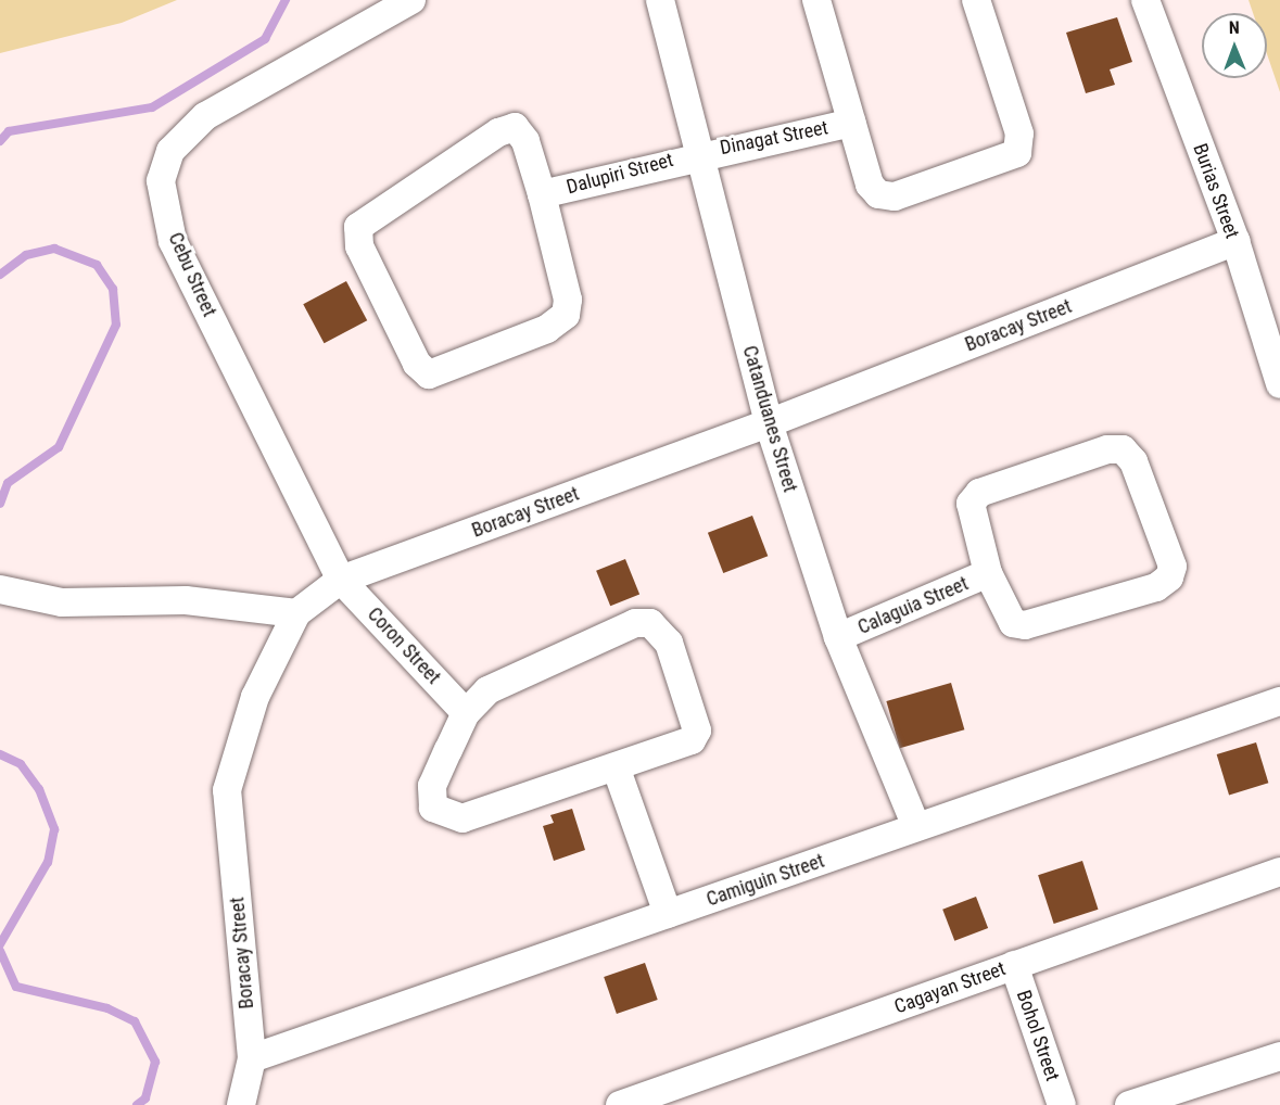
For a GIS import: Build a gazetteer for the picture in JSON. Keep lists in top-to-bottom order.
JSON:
{
  "streets": {
    "street": [
      "Dinagat Street",
      "Dalupiri Street",
      "Burias Street",
      "Cebu Street",
      "Boracay Street",
      "Catanduanes Street",
      "Calaguia Street",
      "Coron Street",
      "Camiguin Street",
      "Cagayan Street",
      "Bohol Street"
    ]
  },
  "crossings": [
    ["Dinagat Street", "Dalupiri Street"],
    ["Dinagat Street", "Catanduanes Street"],
    ["Dalupiri Street", "Catanduanes Street"],
    ["Burias Street", "Boracay Street"],
    ["Cebu Street", "Boracay Street"],
    ["Cebu Street", "Coron Street"],
    ["Boracay Street", "Catanduanes Street"],
    ["Boracay Street", "Coron Street"],
    ["Boracay Street", "Camiguin Street"],
    ["Catanduanes Street", "Calaguia Street"],
    ["Catanduanes Street", "Camiguin Street"],
    ["Cagayan Street", "Bohol Street"]
  ],
  "north": "top"
}
